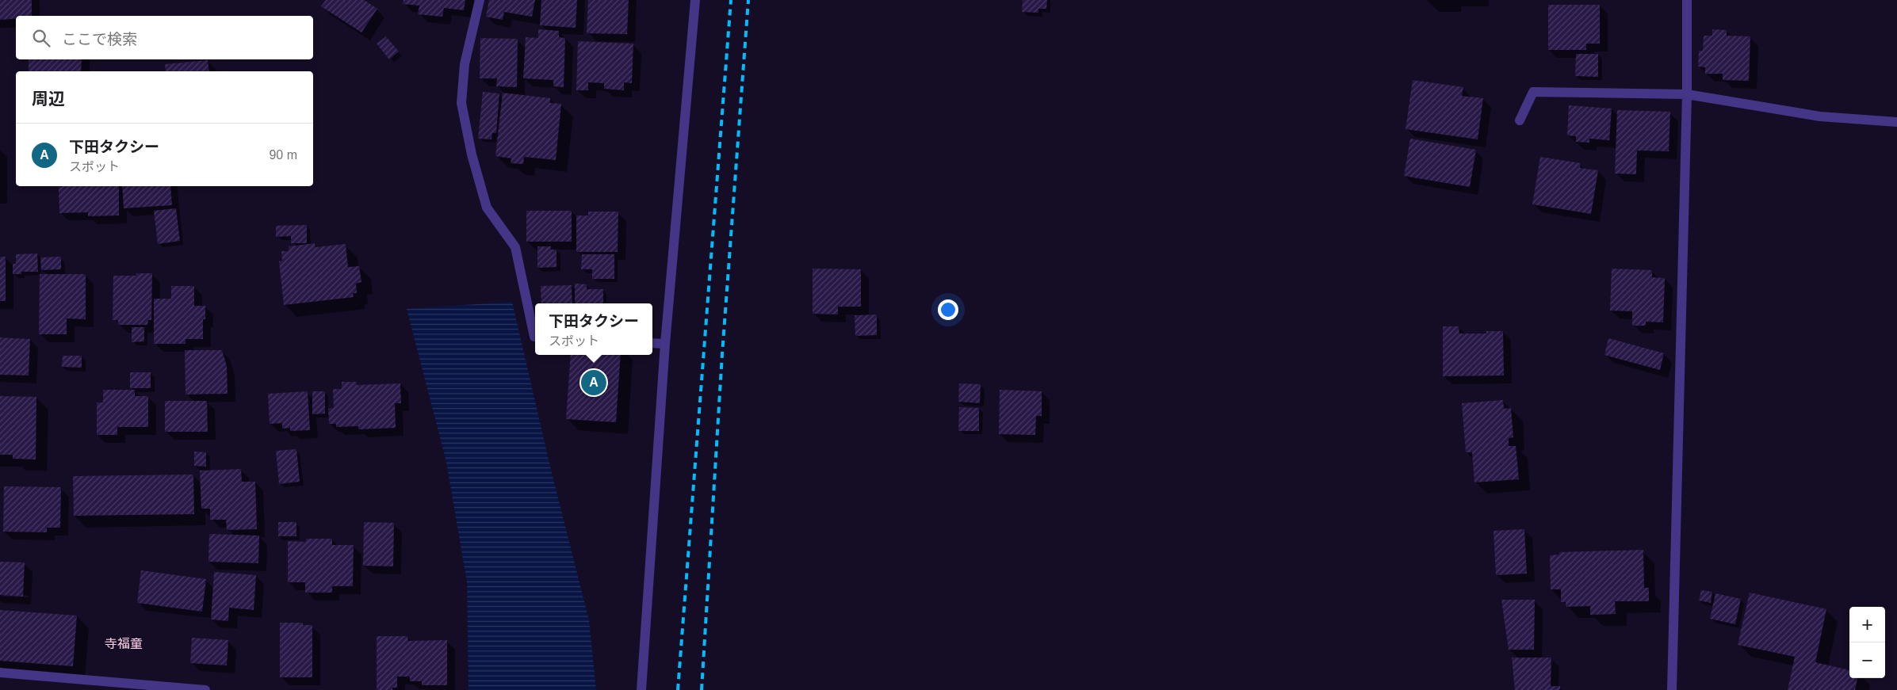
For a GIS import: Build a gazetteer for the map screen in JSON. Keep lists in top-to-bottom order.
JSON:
{
  "districts": ["寺福童"],
  "page": {
    "search": "ここで検索",
    "heading": "周辺",
    "list": [
      {
        "mark": "A",
        "name": "下田タクシー",
        "note": "スポット",
        "value": "90 m"
      }
    ],
    "popup": ["下田タクシー", "スポット"],
    "pins": "A",
    "map_buttons": ["+", "−"]
  }
}
